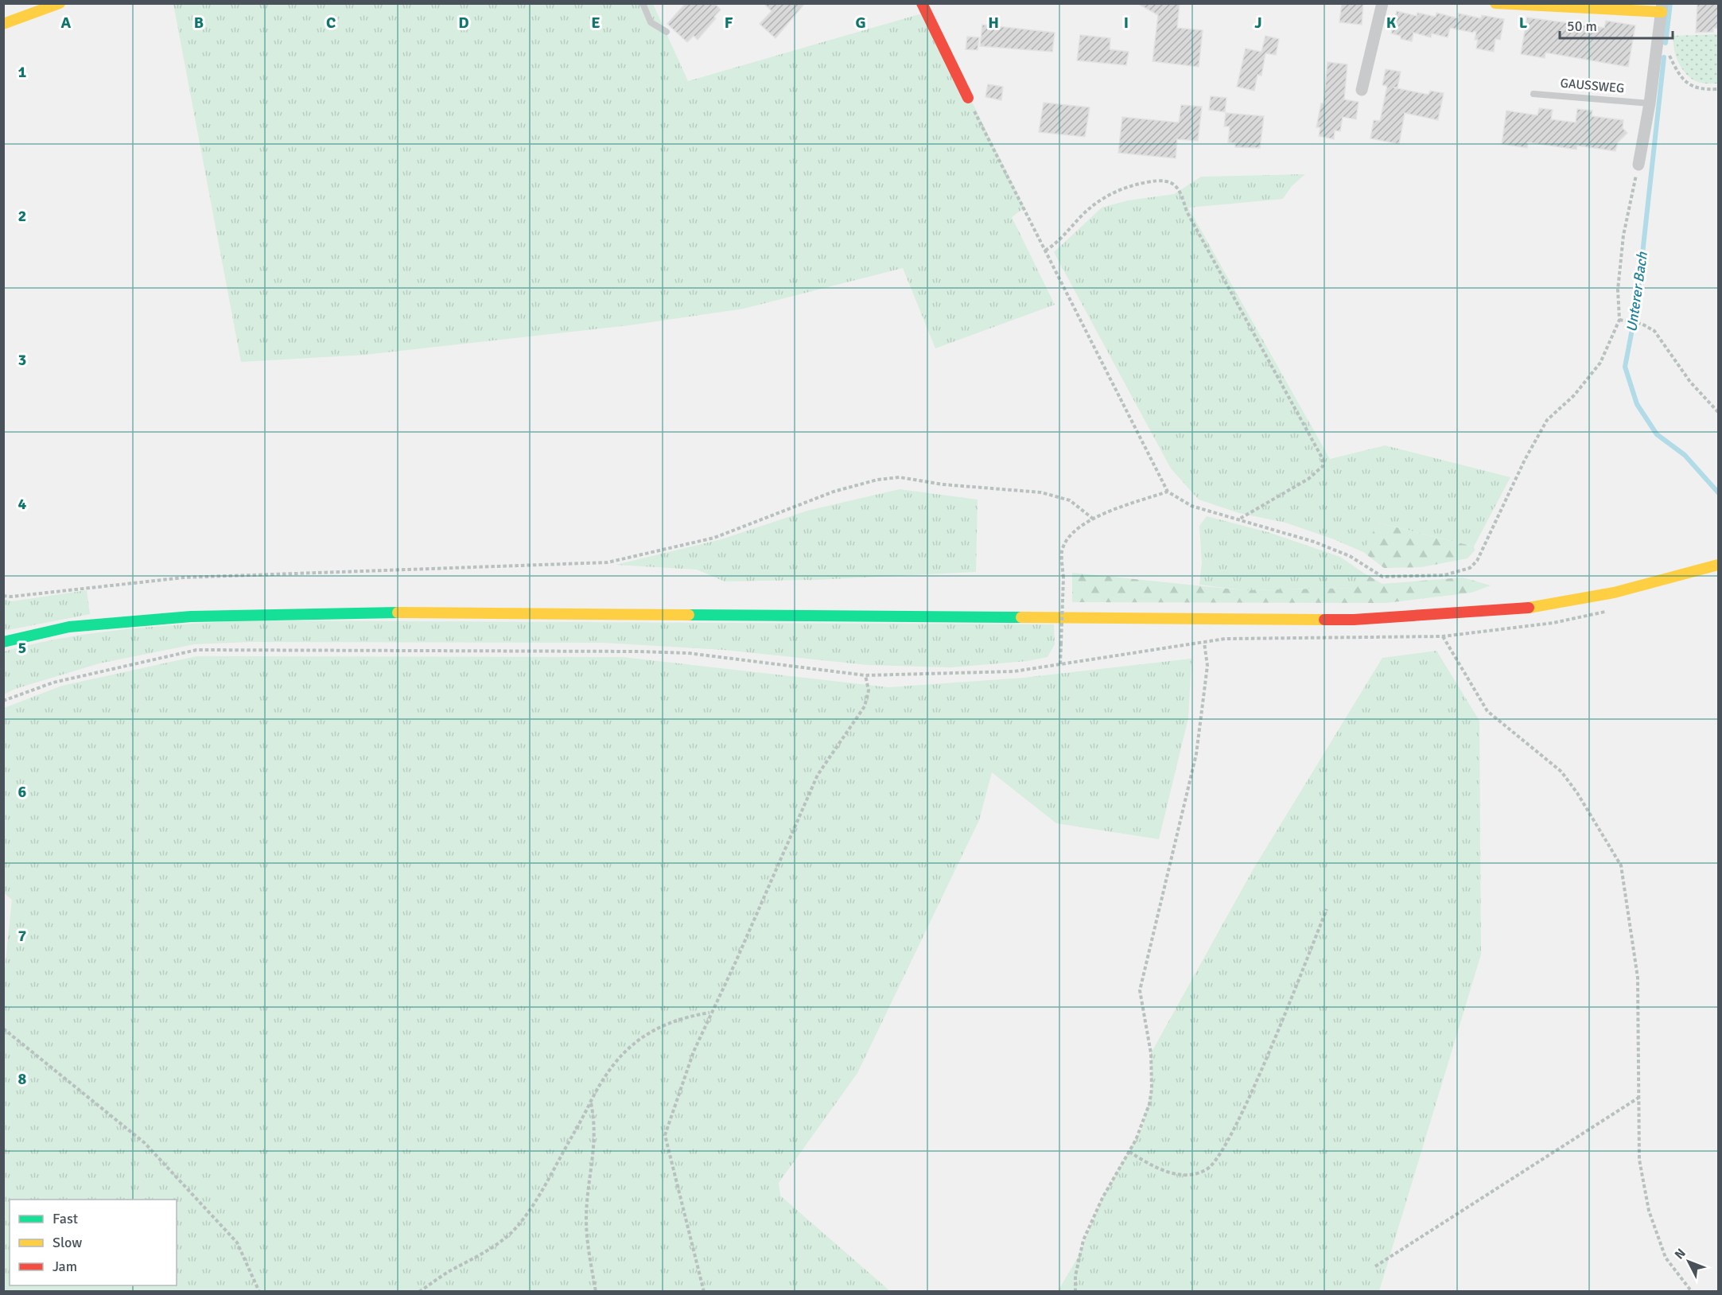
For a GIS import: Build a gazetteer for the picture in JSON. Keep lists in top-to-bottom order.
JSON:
{
  "streets": {
    "lane": ["GAUSSWEG"]
  },
  "water": ["Unterer Bach"],
  "legend": ["Fast", "Slow", "Jam"],
  "scale_bar": "50 m",
  "north": "top left",
  "grid": {
    "columns": [
      "A",
      "B",
      "C",
      "D",
      "E",
      "F",
      "G",
      "H",
      "I",
      "J",
      "K",
      "L"
    ],
    "rows": [
      "1",
      "2",
      "3",
      "4",
      "5",
      "6",
      "7",
      "8"
    ]
  }
}
